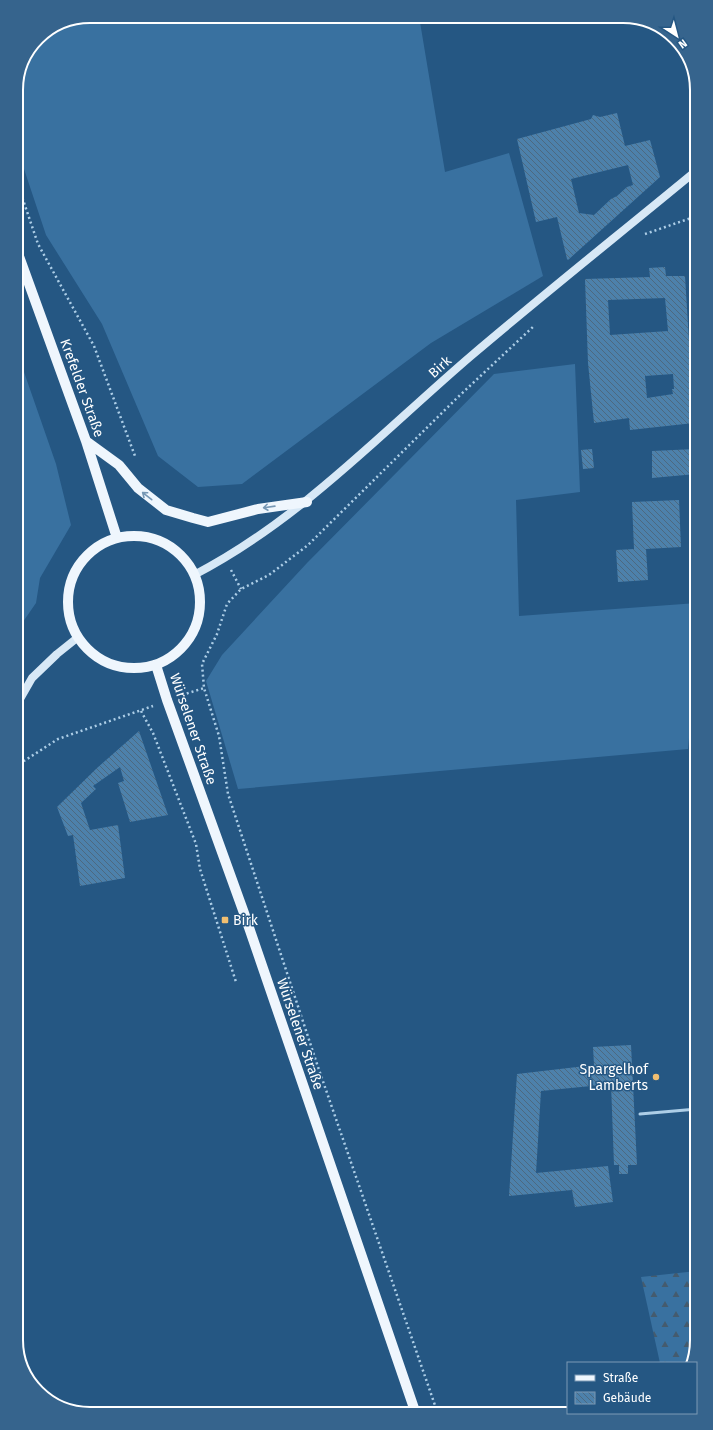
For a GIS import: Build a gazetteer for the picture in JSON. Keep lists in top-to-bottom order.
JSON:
{
  "streets": {
    "main road": ["Birk", "Krefelder Straße", "Würselener Straße"]
  },
  "crossings": [
    ["Birk", "Krefelder Straße"],
    ["Birk", "Würselener Straße"],
    ["Krefelder Straße", "Würselener Straße"]
  ],
  "places": {
    "transit": ["Birk"],
    "other": ["Spargelhof Lamberts"]
  },
  "legend": ["Straße", "Gebäude"],
  "north": "bottom right"
}
